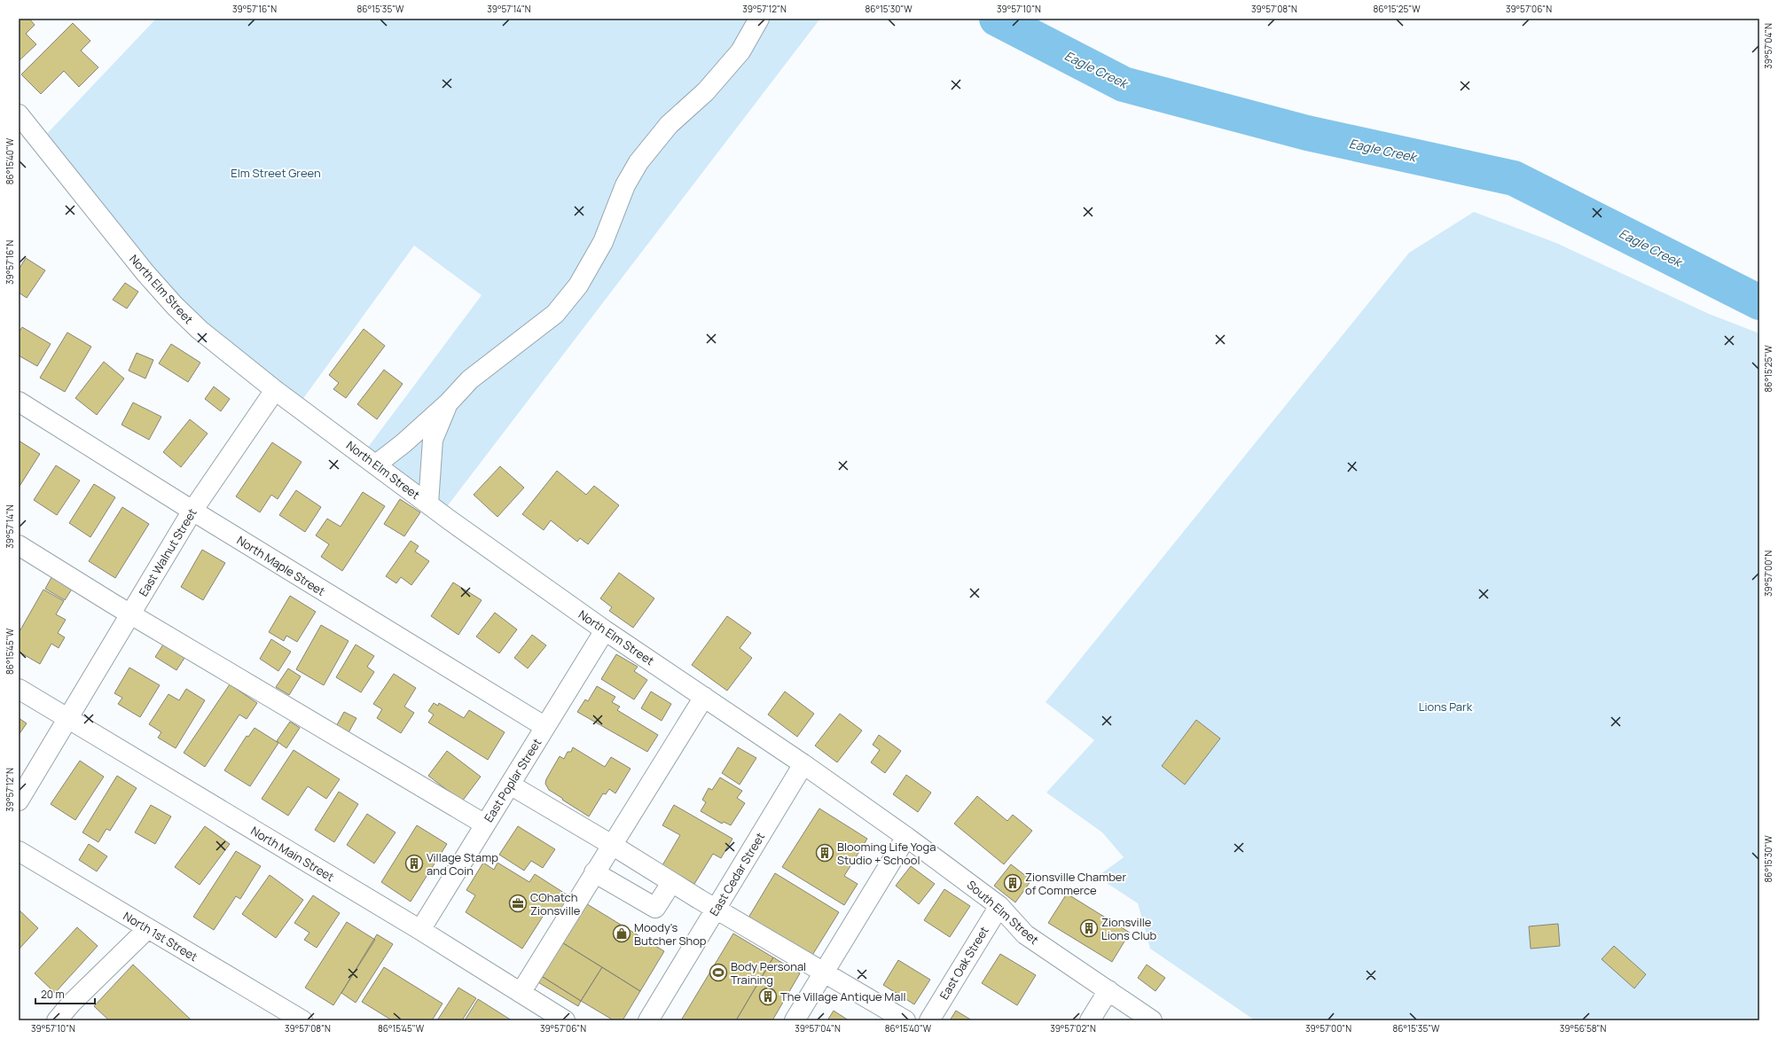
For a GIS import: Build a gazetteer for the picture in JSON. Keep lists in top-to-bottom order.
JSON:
{
  "streets": {
    "street": [
      "North Elm Street",
      "East Walnut Street",
      "North Maple Street",
      "East Poplar Street",
      "North Main Street",
      "East Cedar Street",
      "South Elm Street",
      "North 1st Street",
      "East Oak Street"
    ]
  },
  "crossings": [
    ["North Elm Street", "East Walnut Street"],
    ["North Elm Street", "East Poplar Street"],
    ["North Elm Street", "East Cedar Street"],
    ["North Elm Street", "South Elm Street"],
    ["East Walnut Street", "North Maple Street"],
    ["East Walnut Street", "North Main Street"],
    ["North Maple Street", "East Poplar Street"],
    ["East Poplar Street", "North Main Street"],
    ["East Cedar Street", "South Elm Street"],
    ["South Elm Street", "East Oak Street"]
  ],
  "water": ["Eagle Creek"],
  "parks": ["Elm Street Green", "Lions Park"],
  "places": {
    "building": [
      "Blooming Life Yoga Studio + School",
      "Village Stamp and Coin",
      "Zionsville Chamber of Commerce",
      "Zionsville Lions Club",
      "The Village Antique Mall"
    ],
    "office": ["COhatch Zionsville"],
    "shop": ["Moody's Butcher Shop"],
    "sports": ["Body Personal Training"]
  },
  "scale_bar": "20 m",
  "coordinates": [
    "39°57'16\"N",
    "86°15'35\"W",
    "39°57'14\"N",
    "39°57'12\"N",
    "86°15'30\"W",
    "39°57'10\"N",
    "39°57'08\"N",
    "86°15'25\"W",
    "39°57'06\"N",
    "39°57'04\"N",
    "86°15'40\"W",
    "39°57'00\"N",
    "86°15'45\"W",
    "39°57'02\"N",
    "39°56'58\"N"
  ]
}
